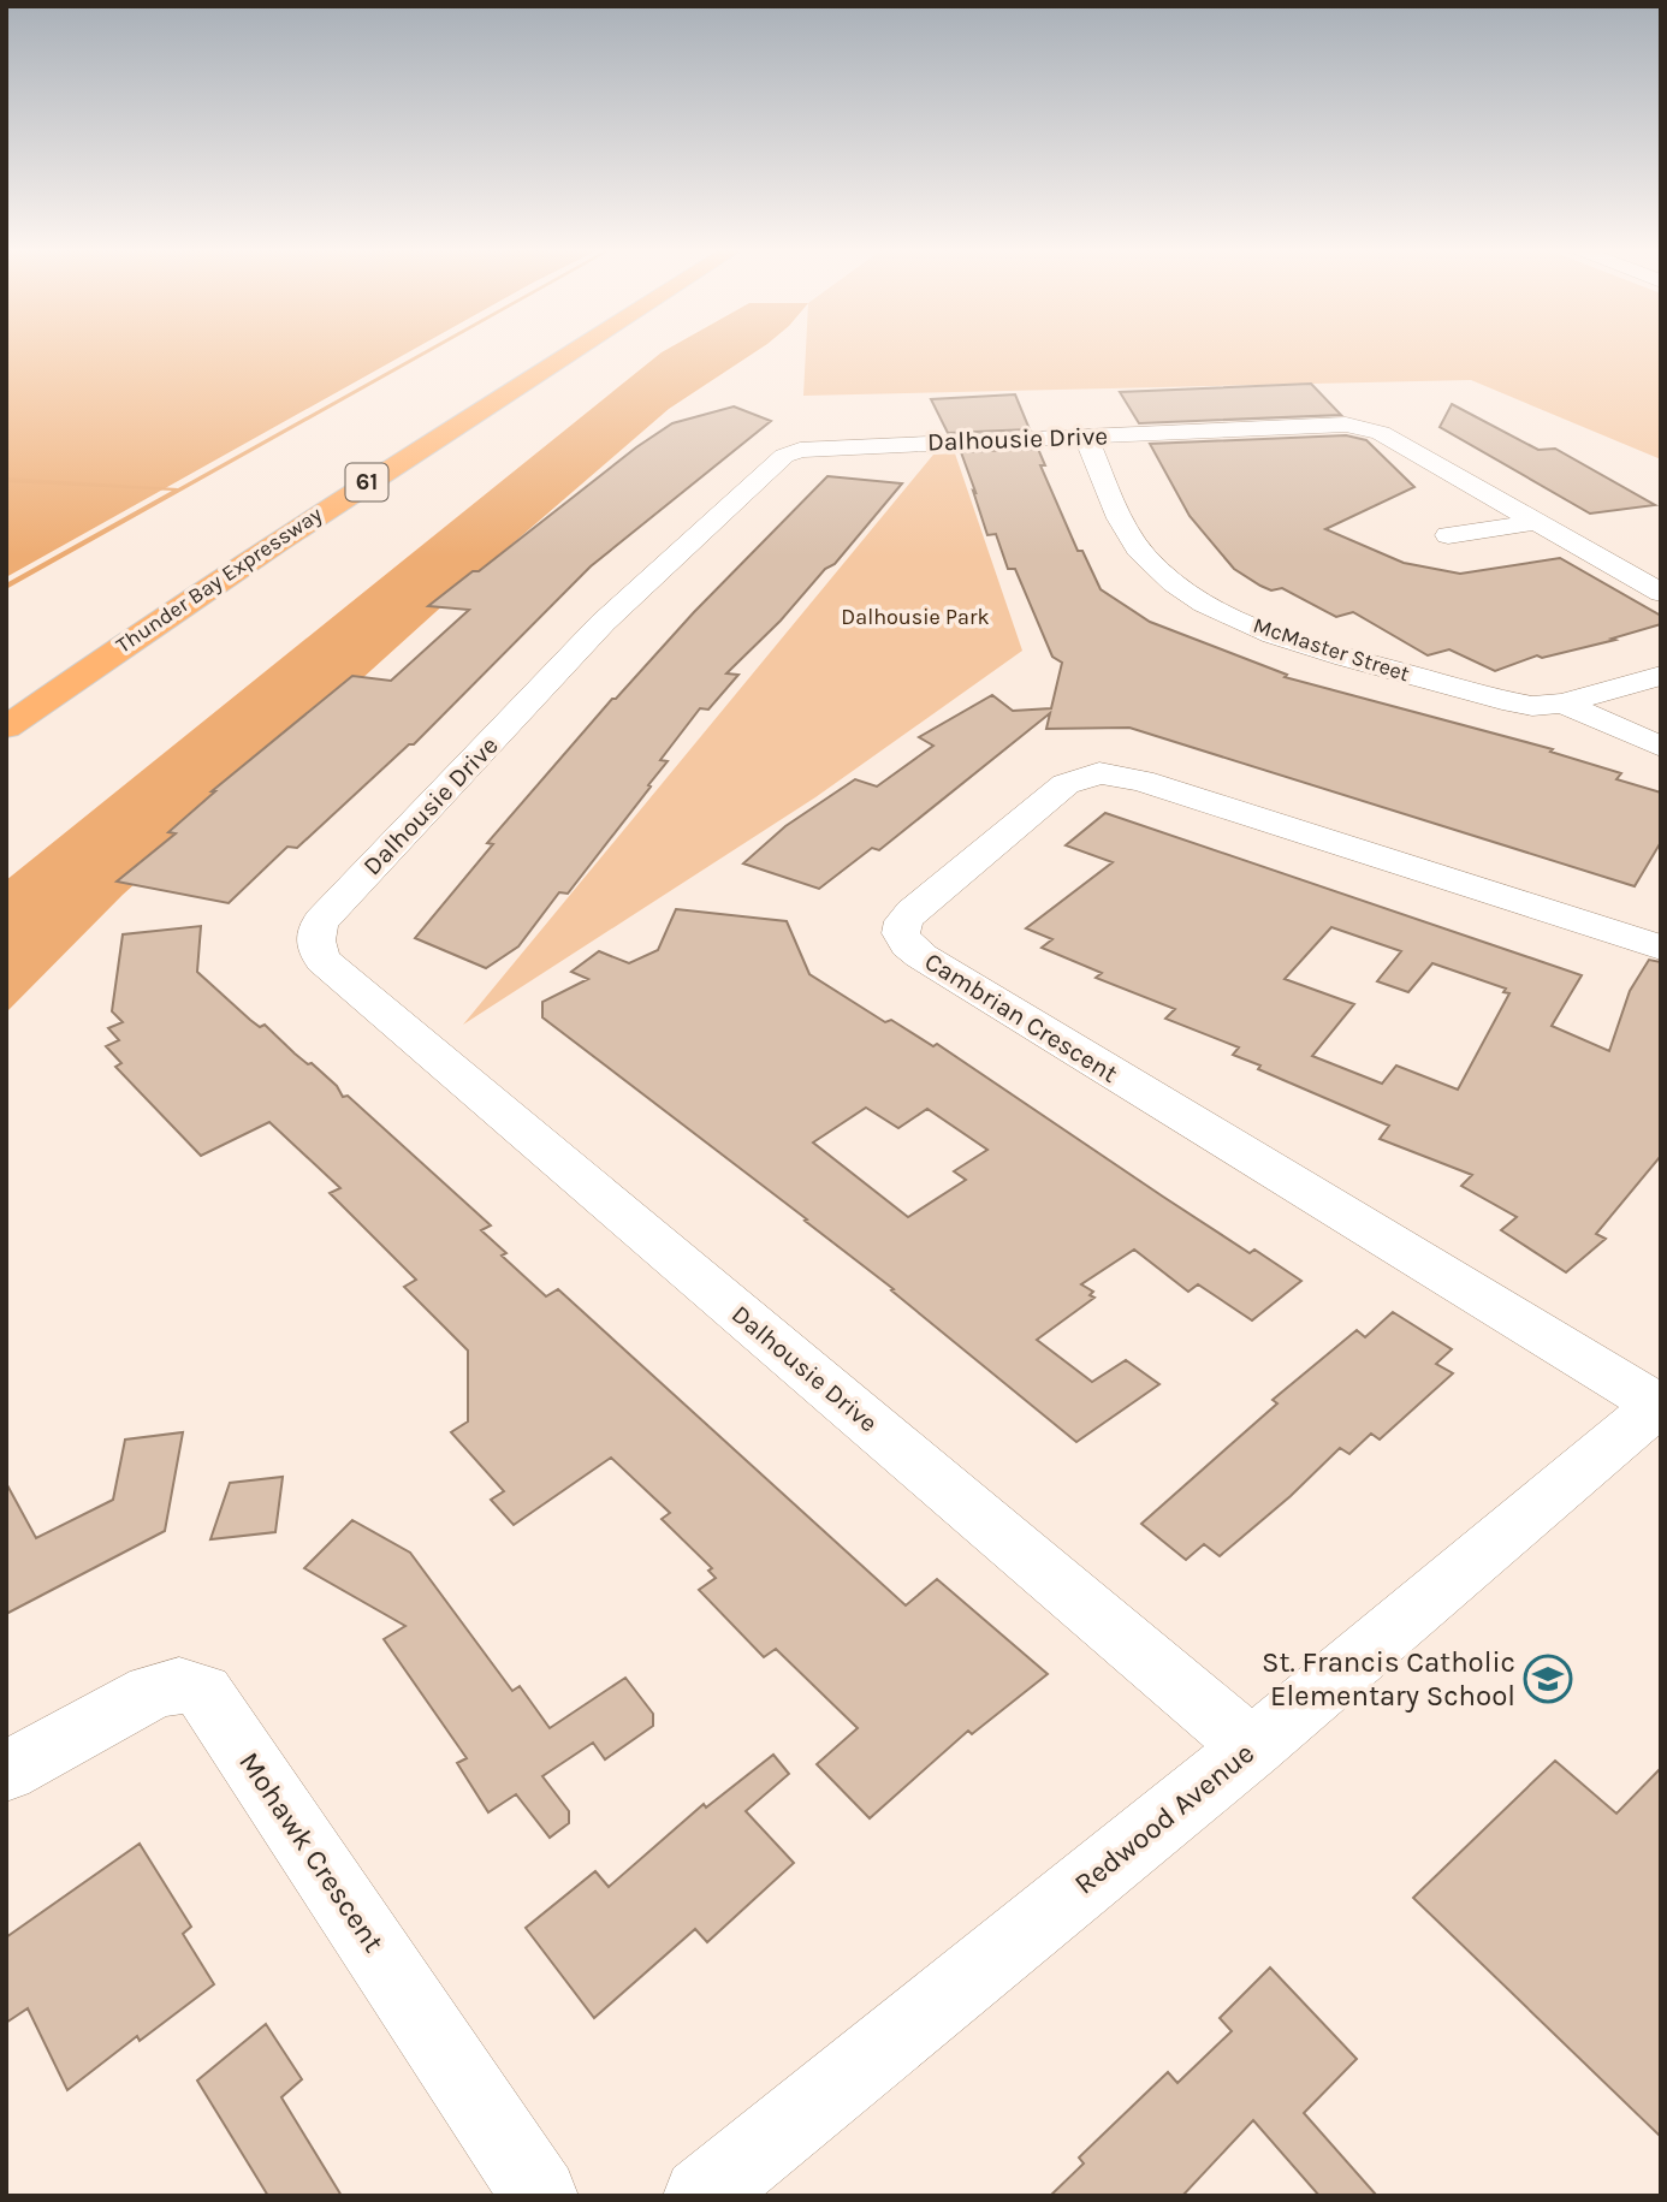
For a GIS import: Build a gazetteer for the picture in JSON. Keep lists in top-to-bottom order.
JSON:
{
  "streets": {
    "highway": ["61", "Thunder Bay Expressway"],
    "street": [
      "Dalhousie Drive",
      "McMaster Street",
      "Cambrian Crescent",
      "Redwood Avenue",
      "Mohawk Crescent"
    ]
  },
  "crossings": [
    ["Dalhousie Drive", "McMaster Street"],
    ["Dalhousie Drive", "Redwood Avenue"],
    ["Cambrian Crescent", "Redwood Avenue"]
  ],
  "parks": ["Dalhousie Park"],
  "places": {
    "school or university": ["St. Francis Catholic Elementary School"]
  }
}
